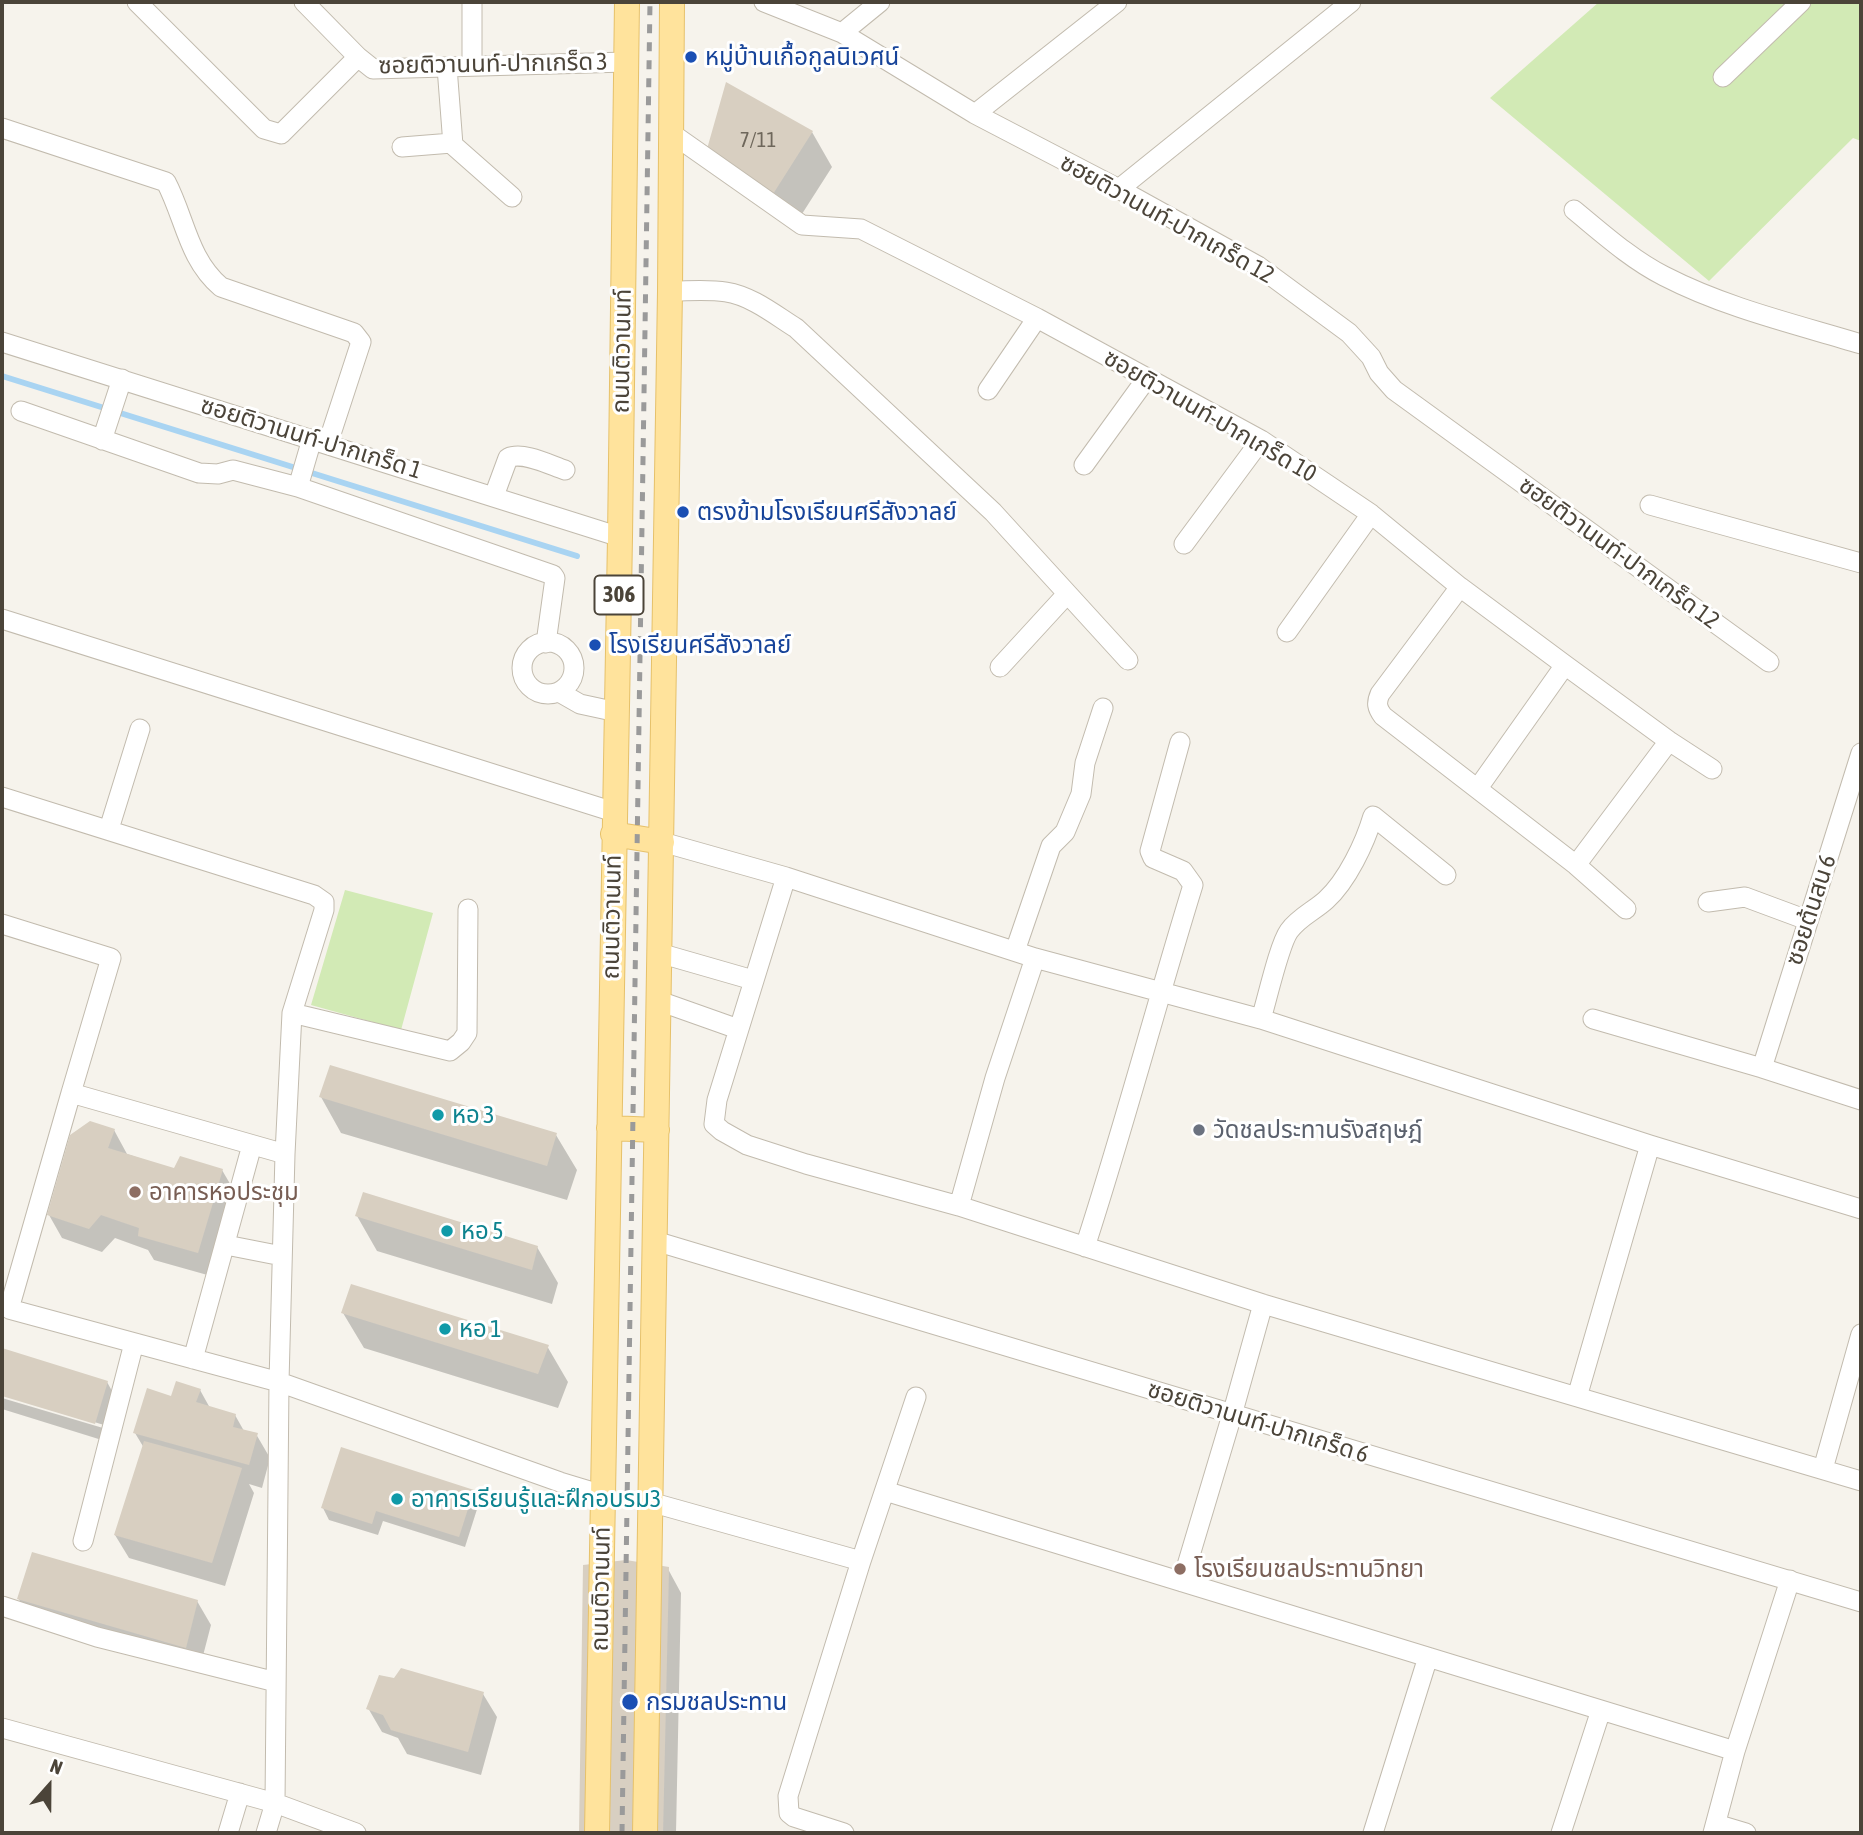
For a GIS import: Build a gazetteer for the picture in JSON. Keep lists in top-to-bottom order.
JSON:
{
  "streets": {
    "main road": ["ถนนติวานนท์", "306"],
    "street": [
      "ซอยติวานนท์-ปากเกร็ด 3",
      "ซฮยติวานนท์-ปากเกร็ด 12",
      "ซอยติวานนท์-ปากเกร็ด 10",
      "ซอยติวานนท์-ปากเกร็ด 1",
      "ซอยต้นสน 6",
      "ซอยติวานนท์-ปากเกร็ด 6"
    ]
  },
  "crossings": [
    ["ซอยติวานนท์-ปากเกร็ด 3", "ถนนติวานนท์"],
    ["ถนนติวานนท์", "ซอยติวานนท์-ปากเกร็ด 10"],
    ["ถนนติวานนท์", "ซอยติวานนท์-ปากเกร็ด 1"],
    ["ถนนติวานนท์", "ซอยติวานนท์-ปากเกร็ด 6"]
  ],
  "places": [
    "หมู่บ้านเกื้อกูลนิเวศน์",
    "ตรงข้ามโรงเรียนศรีสังวาลย์",
    "โรงเรียนศรีสังวาลย์",
    "หอ 3",
    "วัดชลประทานรังสฤษฎ์",
    "อาคารหอประชุม",
    "หอ 5",
    "หอ 1",
    "อาคารเรียนรู้และฝึกอบรม3",
    "โรงเรียนชลประทานวิทยา",
    "กรมชลประทาน"
  ],
  "house_numbers": ["7/11"],
  "north": "top"
}
